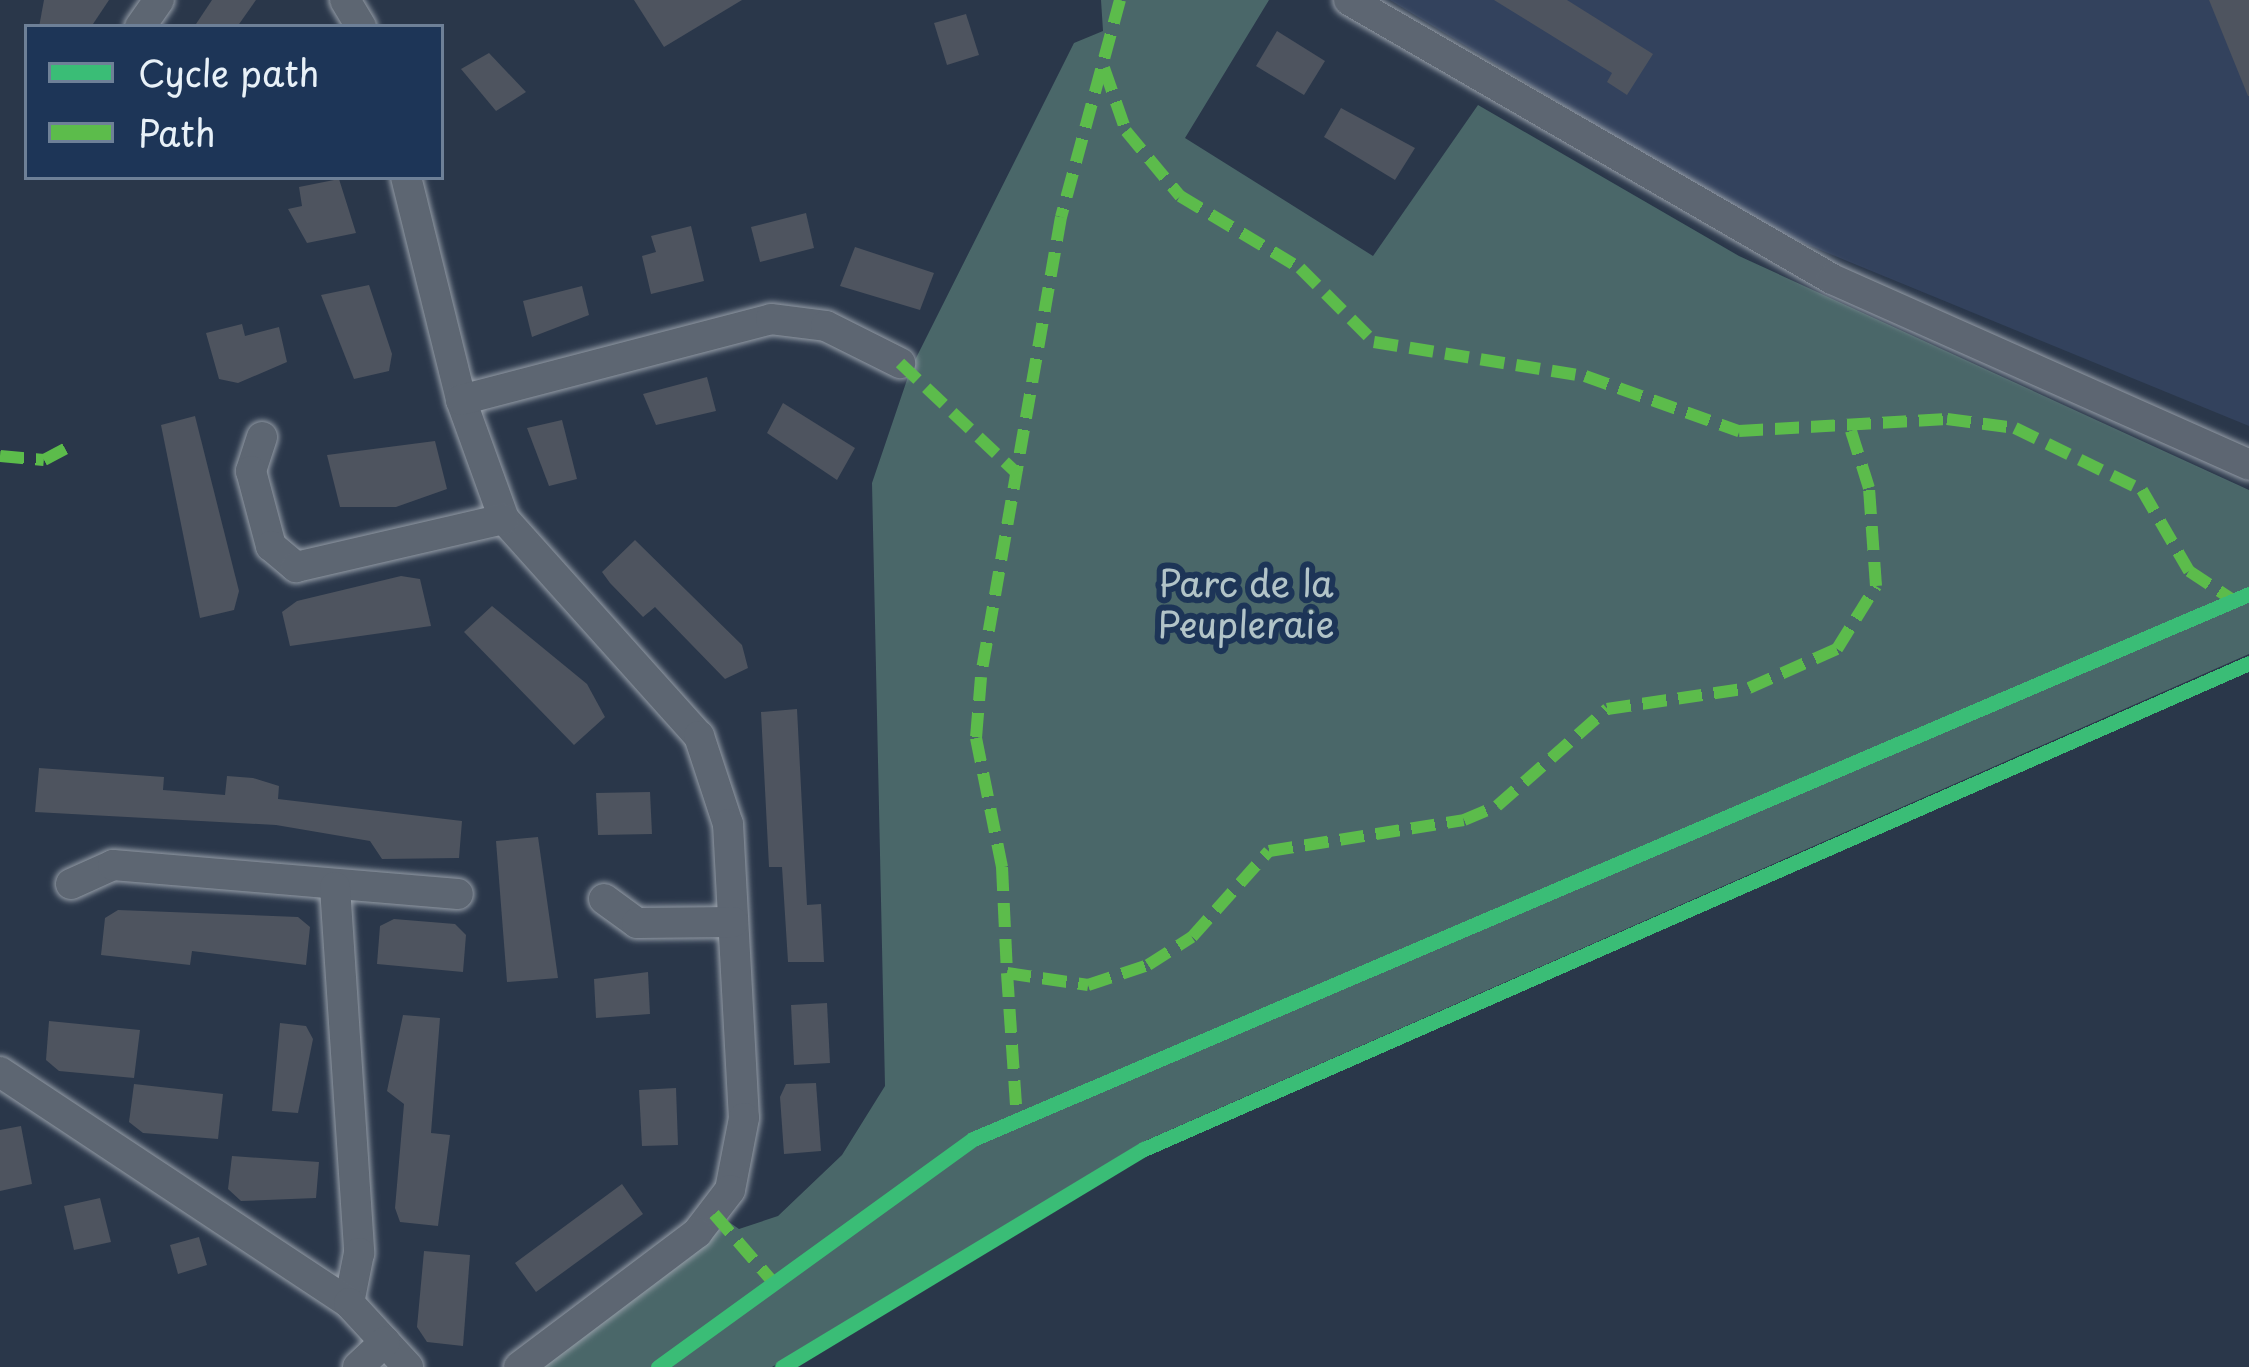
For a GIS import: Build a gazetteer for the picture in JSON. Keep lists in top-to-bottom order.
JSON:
{
  "parks": ["Parc de la Peupleraie"],
  "legend": ["Cycle path", "Path"]
}
